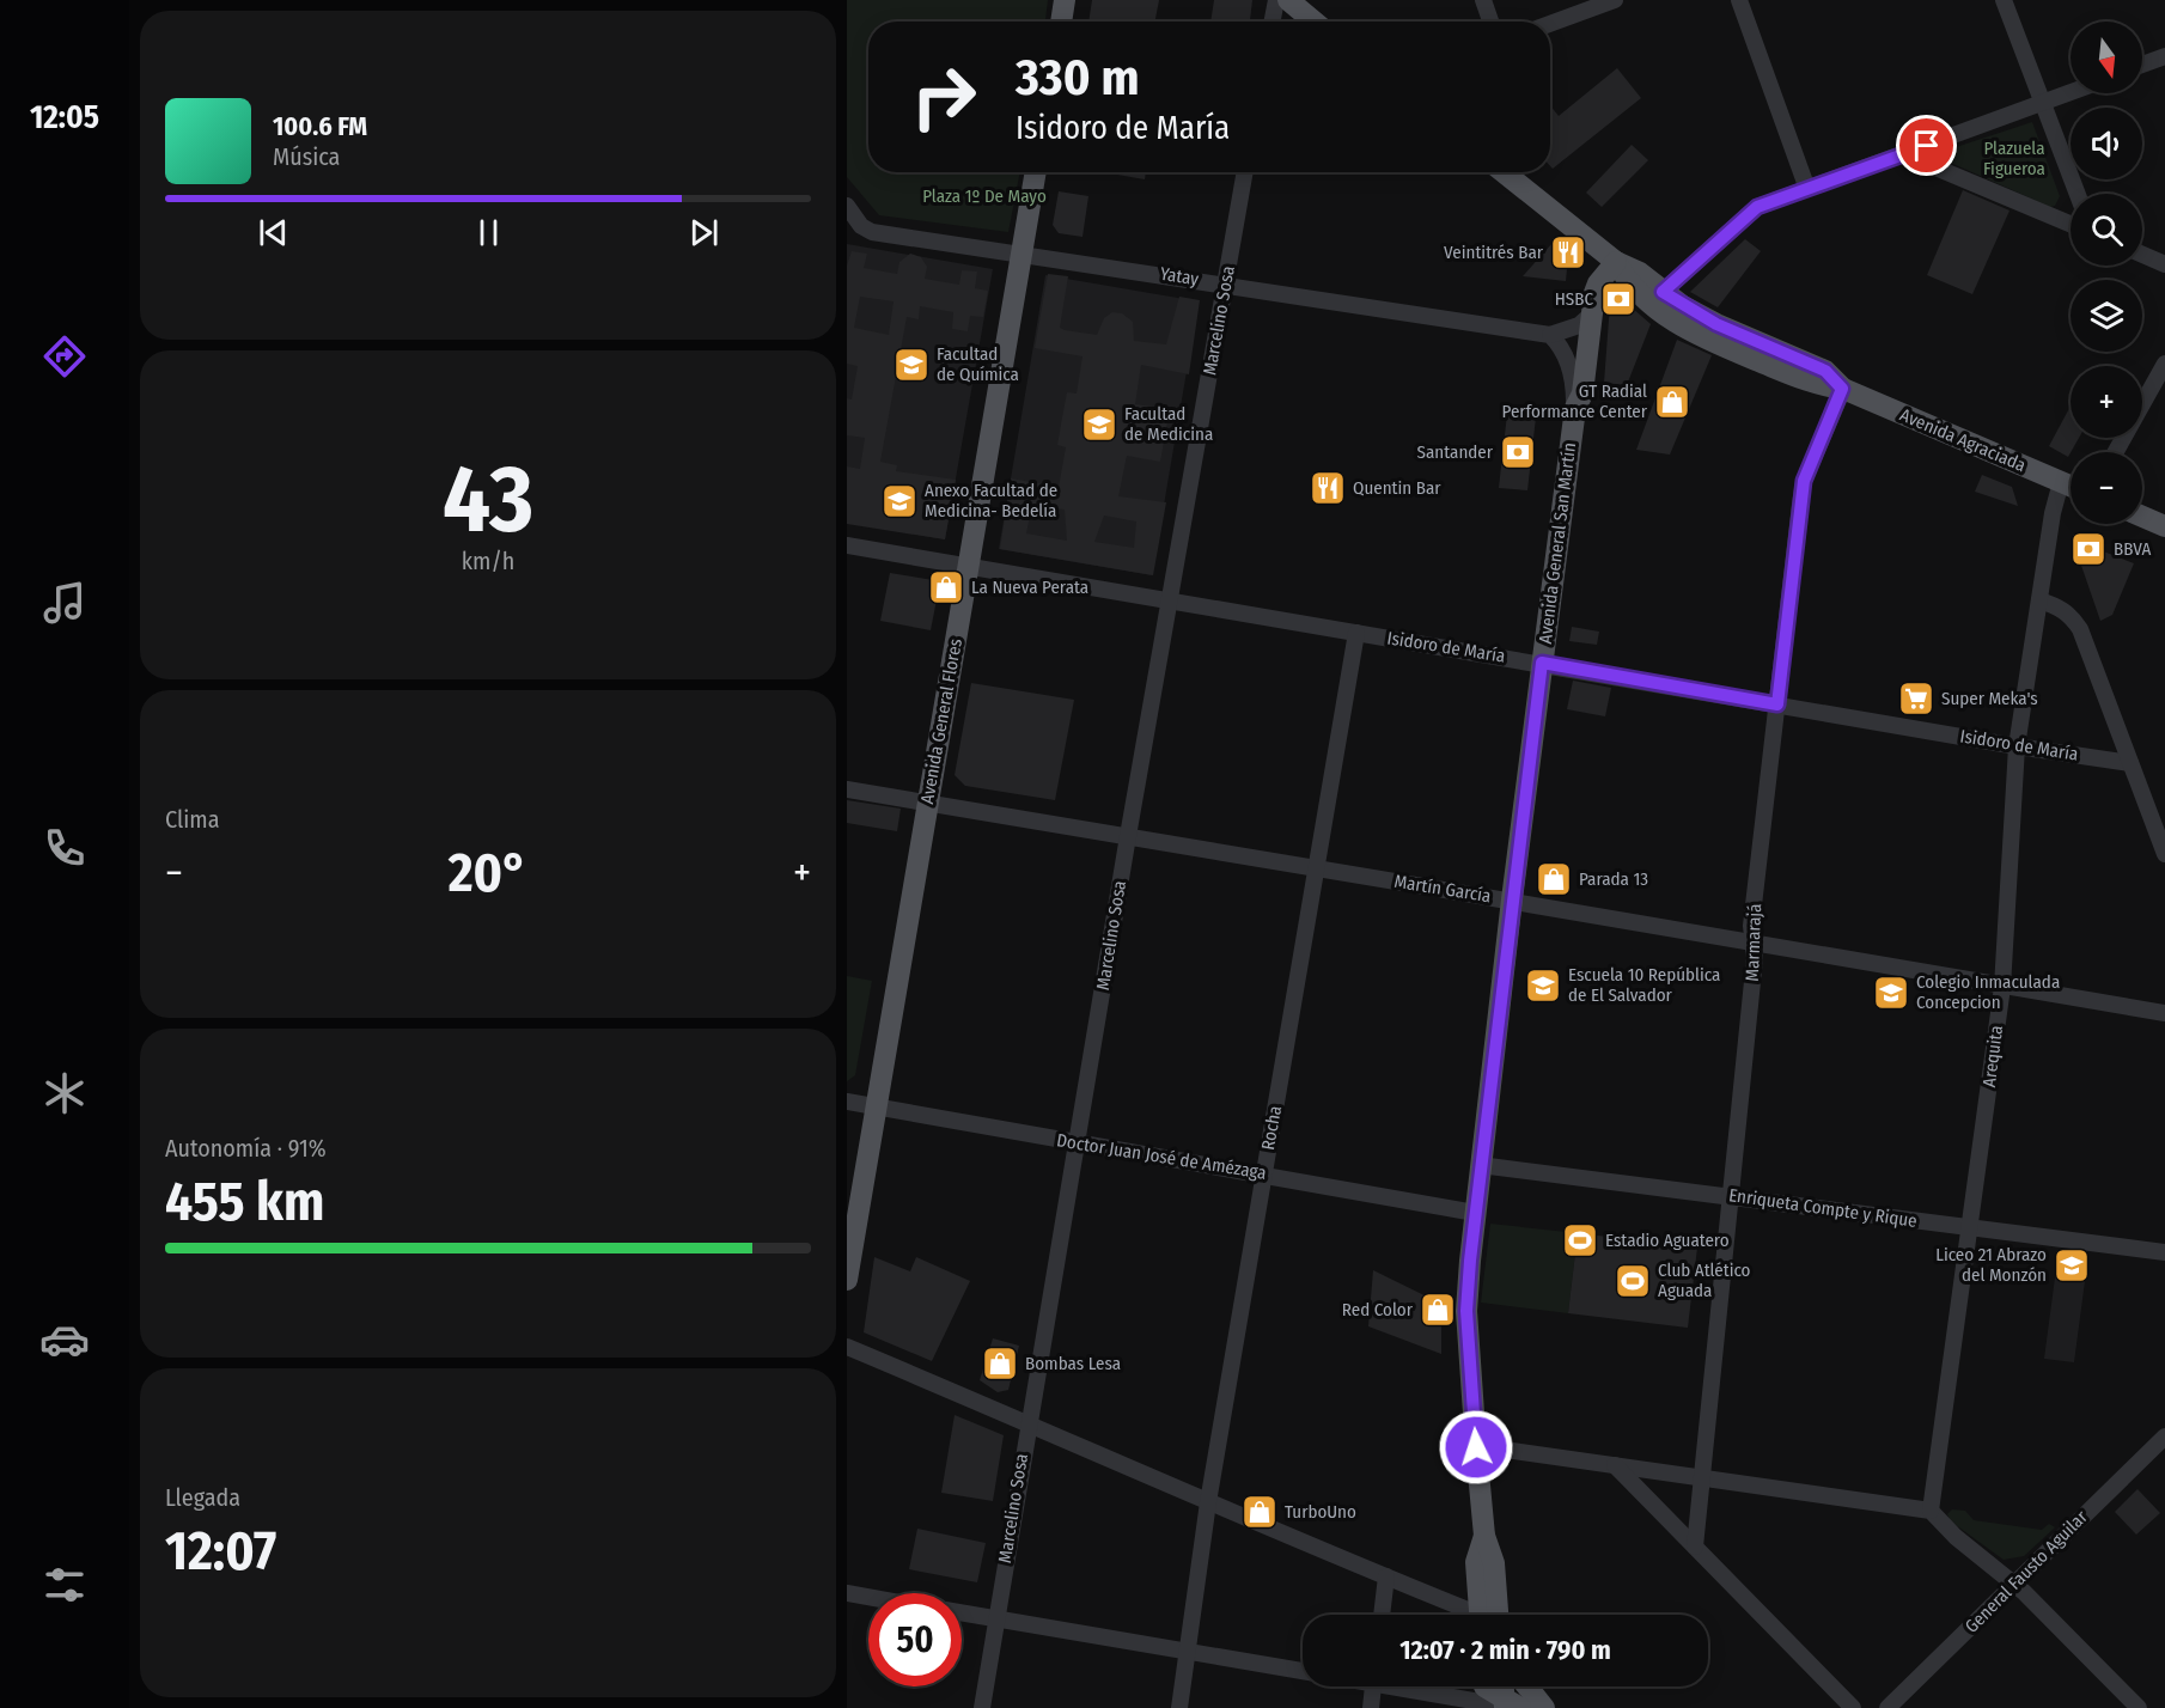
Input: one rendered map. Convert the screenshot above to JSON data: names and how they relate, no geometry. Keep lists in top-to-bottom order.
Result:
{
  "streets": {
    "main road": ["Avenida Agraciada", "Avenida General San Martín", "Avenida General Flores"],
    "street": [
      "Yatay",
      "Marcelino Sosa",
      "Isidoro de María",
      "Martín García",
      "Marmarajá",
      "Arequita",
      "Rocha",
      "Doctor Juan José de Amézaga",
      "Enriqueta Compte y Rique",
      "General Fausto Aguilar"
    ]
  },
  "crossings": [
    ["Yatay", "Marcelino Sosa"],
    ["Yatay", "Avenida General San Martín"],
    ["Yatay", "Avenida General Flores"],
    ["Marcelino Sosa", "Isidoro de María"],
    ["Marcelino Sosa", "Martín García"],
    ["Marcelino Sosa", "Doctor Juan José de Amézaga"],
    ["Avenida Agraciada", "Avenida General San Martín"],
    ["Avenida Agraciada", "Marmarajá"],
    ["Avenida Agraciada", "Arequita"],
    ["Avenida General San Martín", "Isidoro de María"],
    ["Avenida General San Martín", "Martín García"],
    ["Avenida General San Martín", "Doctor Juan José de Amézaga"],
    ["Avenida General San Martín", "Enriqueta Compte y Rique"],
    ["Isidoro de María", "Avenida General Flores"],
    ["Isidoro de María", "Marmarajá"],
    ["Isidoro de María", "Arequita"],
    ["Isidoro de María", "Rocha"],
    ["Avenida General Flores", "Martín García"],
    ["Avenida General Flores", "Doctor Juan José de Amézaga"],
    ["Martín García", "Marmarajá"],
    ["Martín García", "Arequita"],
    ["Martín García", "Rocha"],
    ["Marmarajá", "Enriqueta Compte y Rique"],
    ["Arequita", "Enriqueta Compte y Rique"],
    ["Rocha", "Doctor Juan José de Amézaga"]
  ],
  "parks": ["Plazuela Figueroa", "Plaza 1º De Mayo"],
  "places": {
    "restaurant": ["Veintitrés Bar", "Quentin Bar"],
    "bank": ["HSBC", "Santander", "BBVA"],
    "school or university": [
      "Facultad de Química",
      "Facultad de Medicina",
      "Anexo Facultad de Medicina- Bedelía",
      "Escuela 10 República de El Salvador",
      "Colegio Inmaculada Concepcion",
      "Liceo 21 Abrazo del Monzón"
    ],
    "shop": [
      "GT Radial Performance Center",
      "La Nueva Perata",
      "Parada 13",
      "Red Color",
      "Bombas Lesa",
      "TurboUno"
    ],
    "supermarket": ["Super Meka's"],
    "sports": ["Estadio Aguatero", "Club Atlético Aguada"]
  },
  "north": "bottom",
  "page": {
    "tabs": "12:05",
    "map_buttons": ["+", "−"],
    "turn": ["330 m", "Isidoro de María"],
    "song": ["100.6 FM", "Música"],
    "tile": [
      ["43", "km/h"],
      "Clima",
      ["Autonomía · 91%", "455 km"],
      ["Llegada", "12:07"]
    ],
    "heat": ["−", "20°", "+"],
    "limit": "50",
    "trip": "12:07 · 2 min · 790 m"
  }
}
